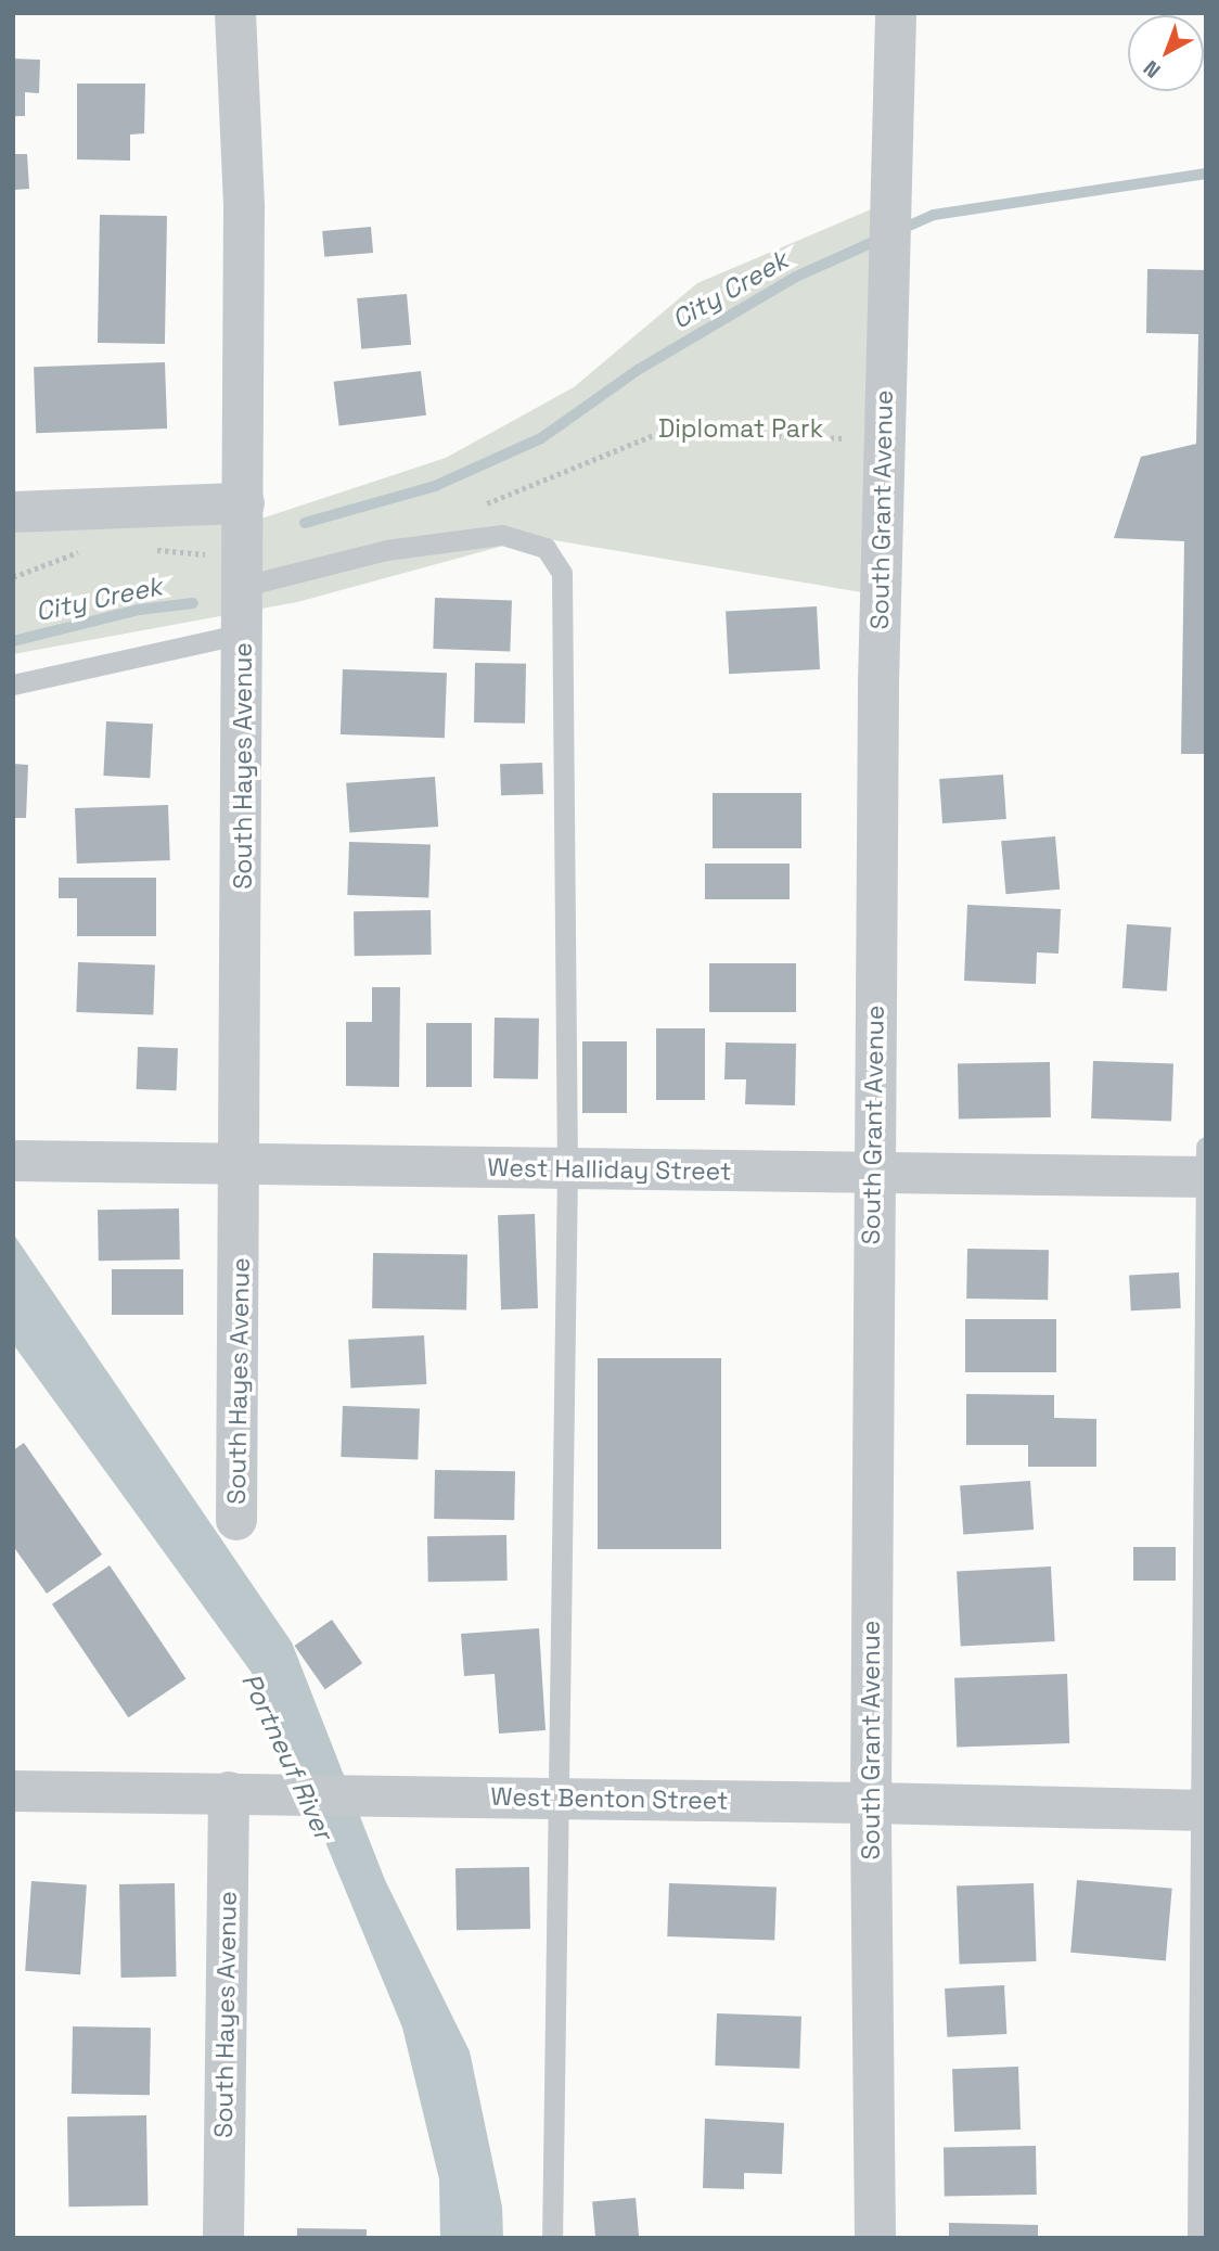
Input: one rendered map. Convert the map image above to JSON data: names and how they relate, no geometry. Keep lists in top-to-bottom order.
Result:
{
  "streets": {
    "street": [
      "South Grant Avenue",
      "South Hayes Avenue",
      "West Halliday Street",
      "West Benton Street"
    ]
  },
  "crossings": [
    ["South Grant Avenue", "West Halliday Street"],
    ["South Grant Avenue", "West Benton Street"],
    ["South Hayes Avenue", "West Halliday Street"],
    ["South Hayes Avenue", "West Benton Street"]
  ],
  "water": ["City Creek", "Portneuf River"],
  "parks": ["Diplomat Park"],
  "north": "bottom left"
}
